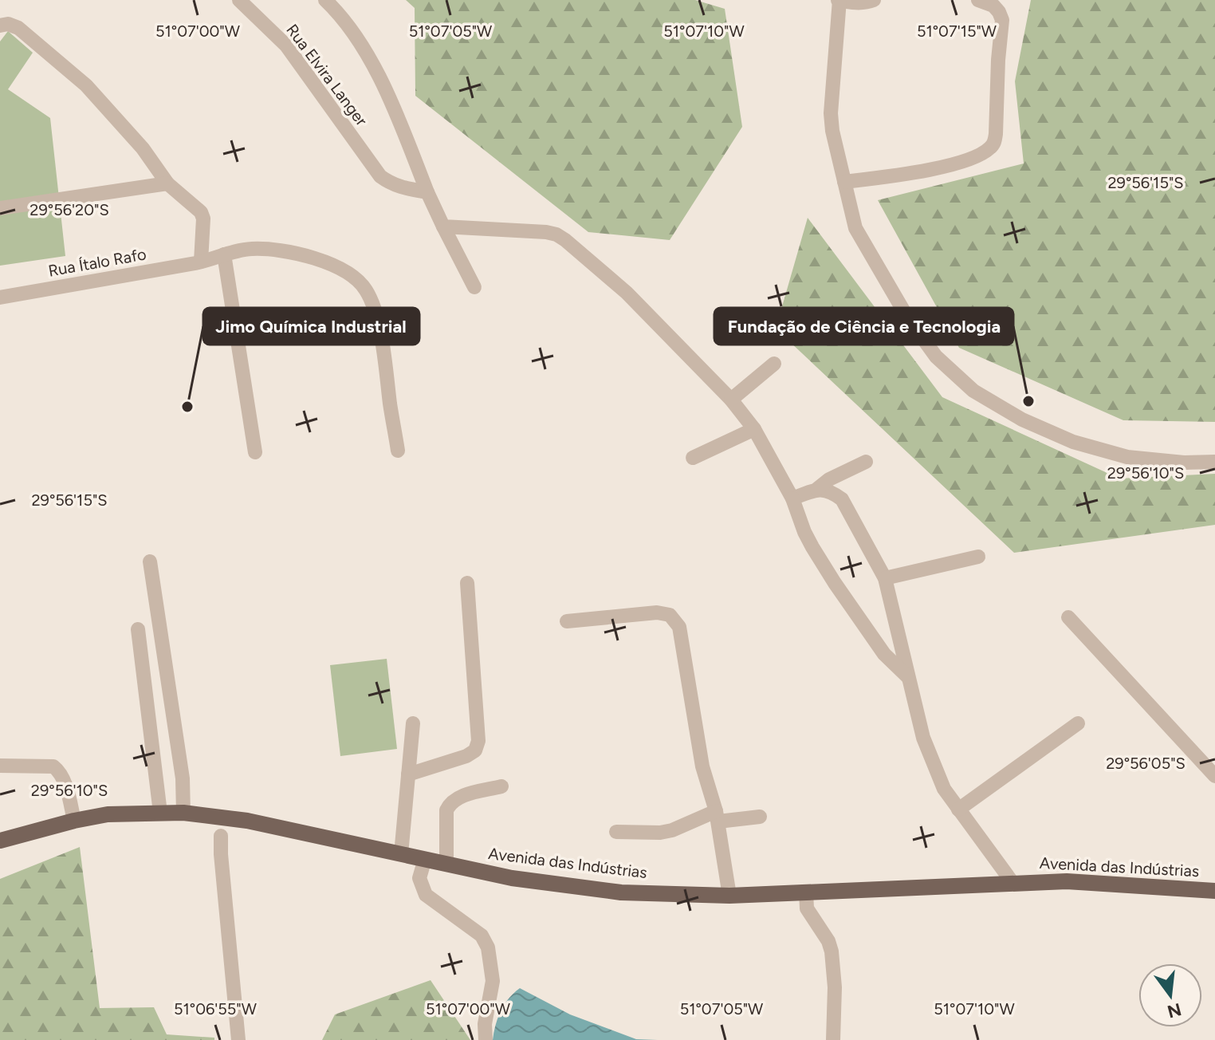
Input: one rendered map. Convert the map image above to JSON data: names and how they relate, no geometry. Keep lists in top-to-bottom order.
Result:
{
  "streets": {
    "main road": ["Avenida das Indústrias"],
    "street": ["Rua Elvira Langer", "Rua Ítalo Rafo"]
  },
  "places": ["Fundação de Ciência e Tecnologia", "Jimo Química Industrial"],
  "north": "bottom",
  "coordinates": [
    "51°07'00\"W",
    "51°07'05\"W",
    "51°07'10\"W",
    "51°07'15\"W",
    "29°56'15\"S",
    "29°56'20\"S",
    "29°56'10\"S",
    "29°56'05\"S",
    "51°06'55\"W"
  ]
}
